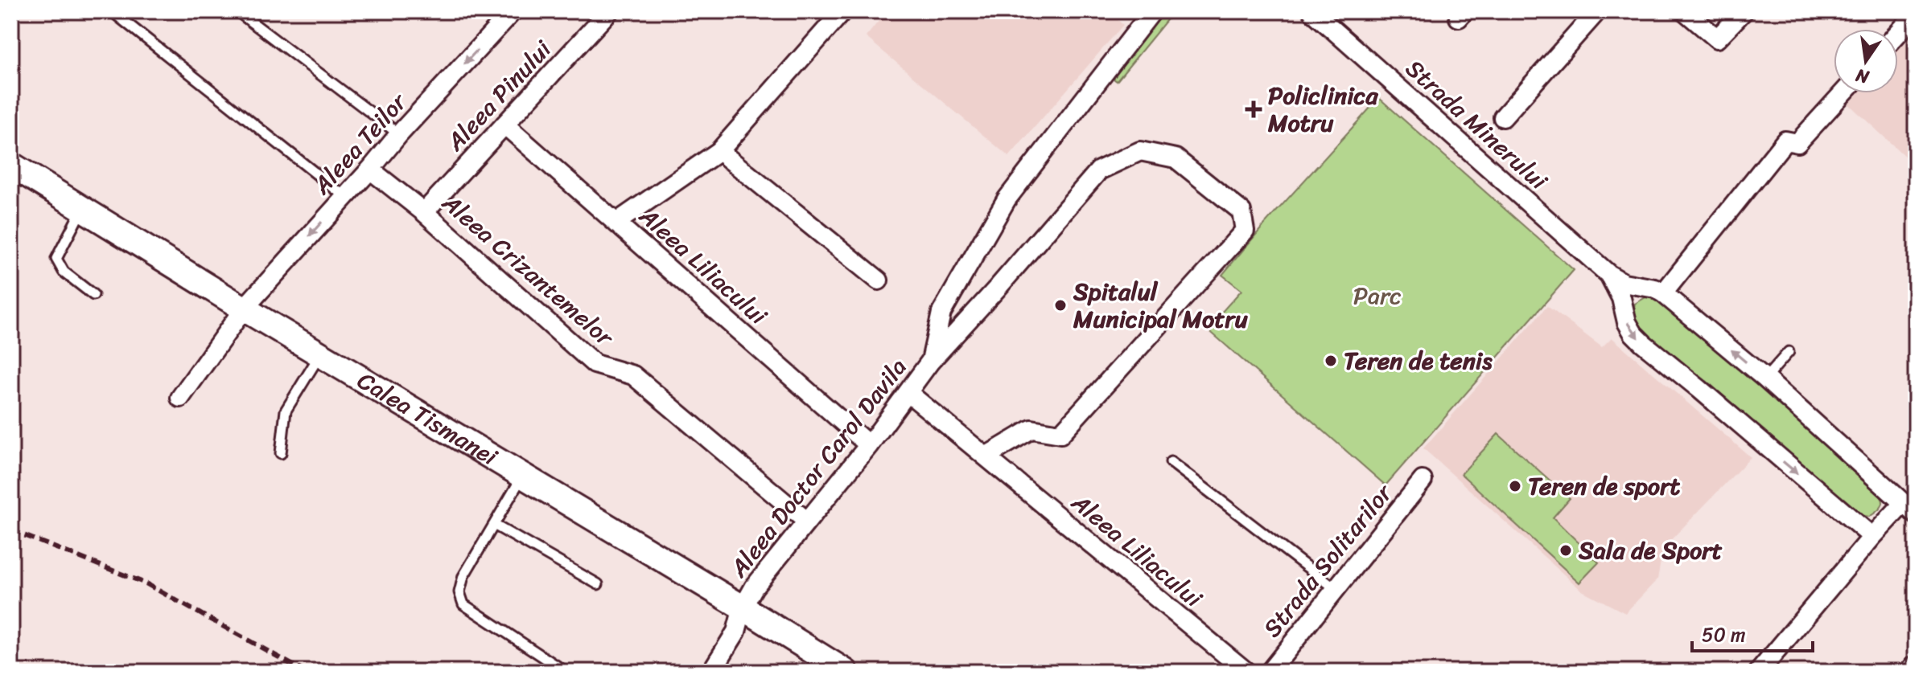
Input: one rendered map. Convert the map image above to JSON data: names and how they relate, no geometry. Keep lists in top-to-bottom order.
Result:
{
  "streets": {
    "main road": ["Calea Tismanei"],
    "street": [
      "Aleea Pinului",
      "Strada Minerului",
      "Aleea Teilor",
      "Aleea Liliacului",
      "Aleea Crizantemelor",
      "Aleea Doctor Carol Davila",
      "Strada Solitarilor"
    ]
  },
  "crossings": [
    ["Aleea Pinului", "Aleea Liliacului"],
    ["Aleea Pinului", "Aleea Crizantemelor"],
    ["Aleea Teilor", "Aleea Crizantemelor"],
    ["Aleea Teilor", "Calea Tismanei"],
    ["Aleea Liliacului", "Aleea Doctor Carol Davila"],
    ["Aleea Crizantemelor", "Aleea Doctor Carol Davila"],
    ["Calea Tismanei", "Aleea Doctor Carol Davila"]
  ],
  "one_way": ["Aleea Teilor"],
  "parks": ["Parc"],
  "places": {
    "health": ["Policlinica Motru"],
    "other": [
      "Spitalul Municipal Motru",
      "Teren de tenis",
      "Teren de sport",
      "Sala de Sport"
    ]
  },
  "scale_bar": "50 m",
  "north": "bottom"
}
